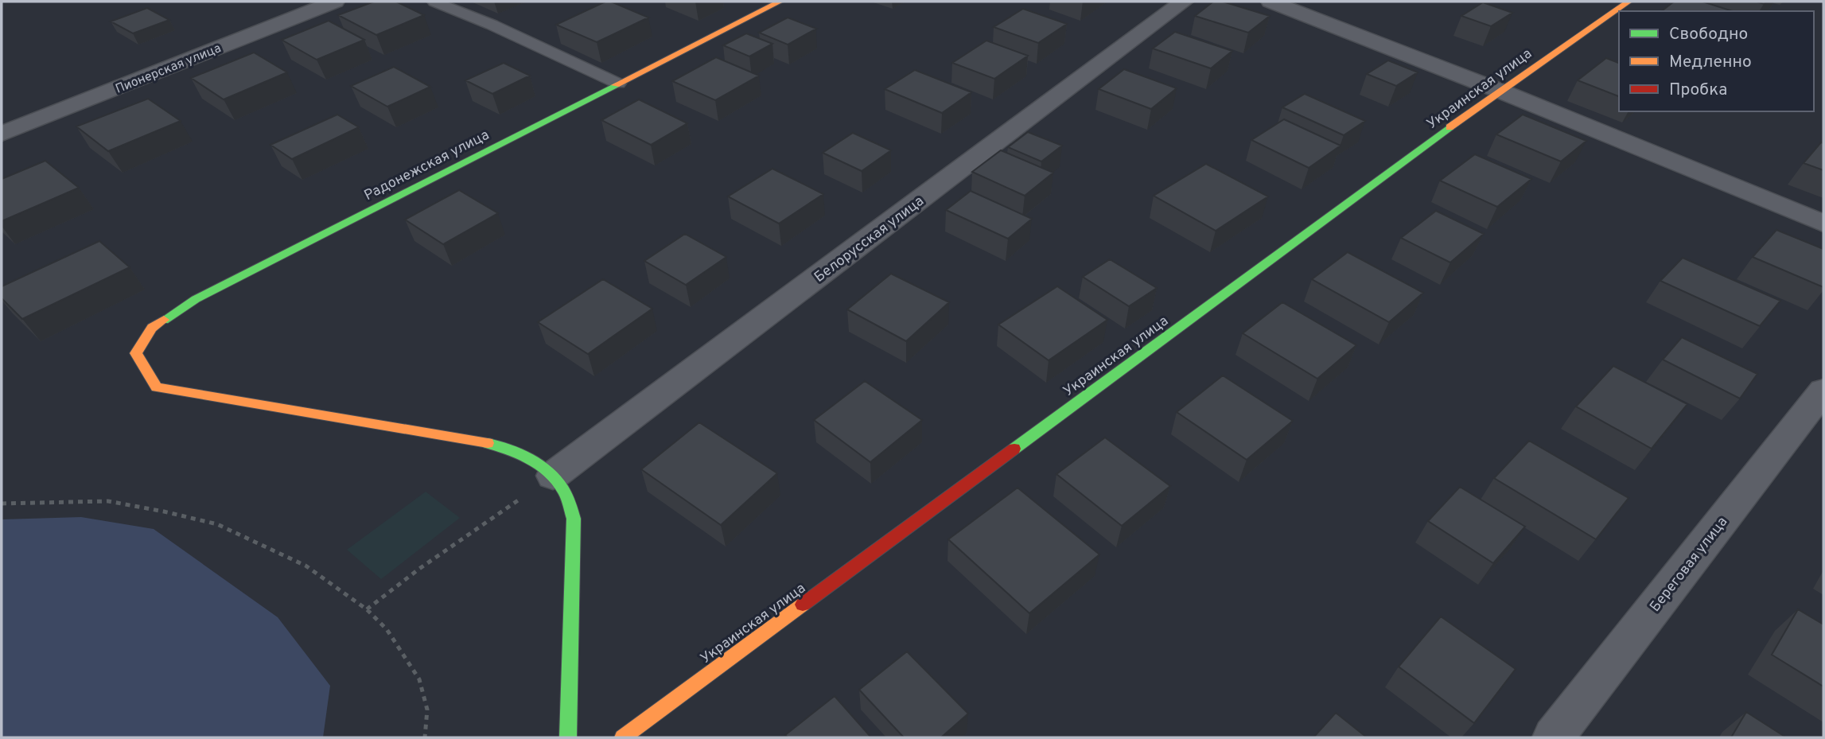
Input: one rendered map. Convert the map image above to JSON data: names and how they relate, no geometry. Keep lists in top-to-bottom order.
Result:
{
  "streets": {
    "street": [
      "Пионерская улица",
      "Украинская улица",
      "Радонежская улица",
      "Белорусская улица",
      "Береговая улица"
    ]
  },
  "crossings": [
    ["Радонежская улица", "Белорусская улица"]
  ],
  "legend": ["Свободно", "Медленно", "Пробка"]
}
